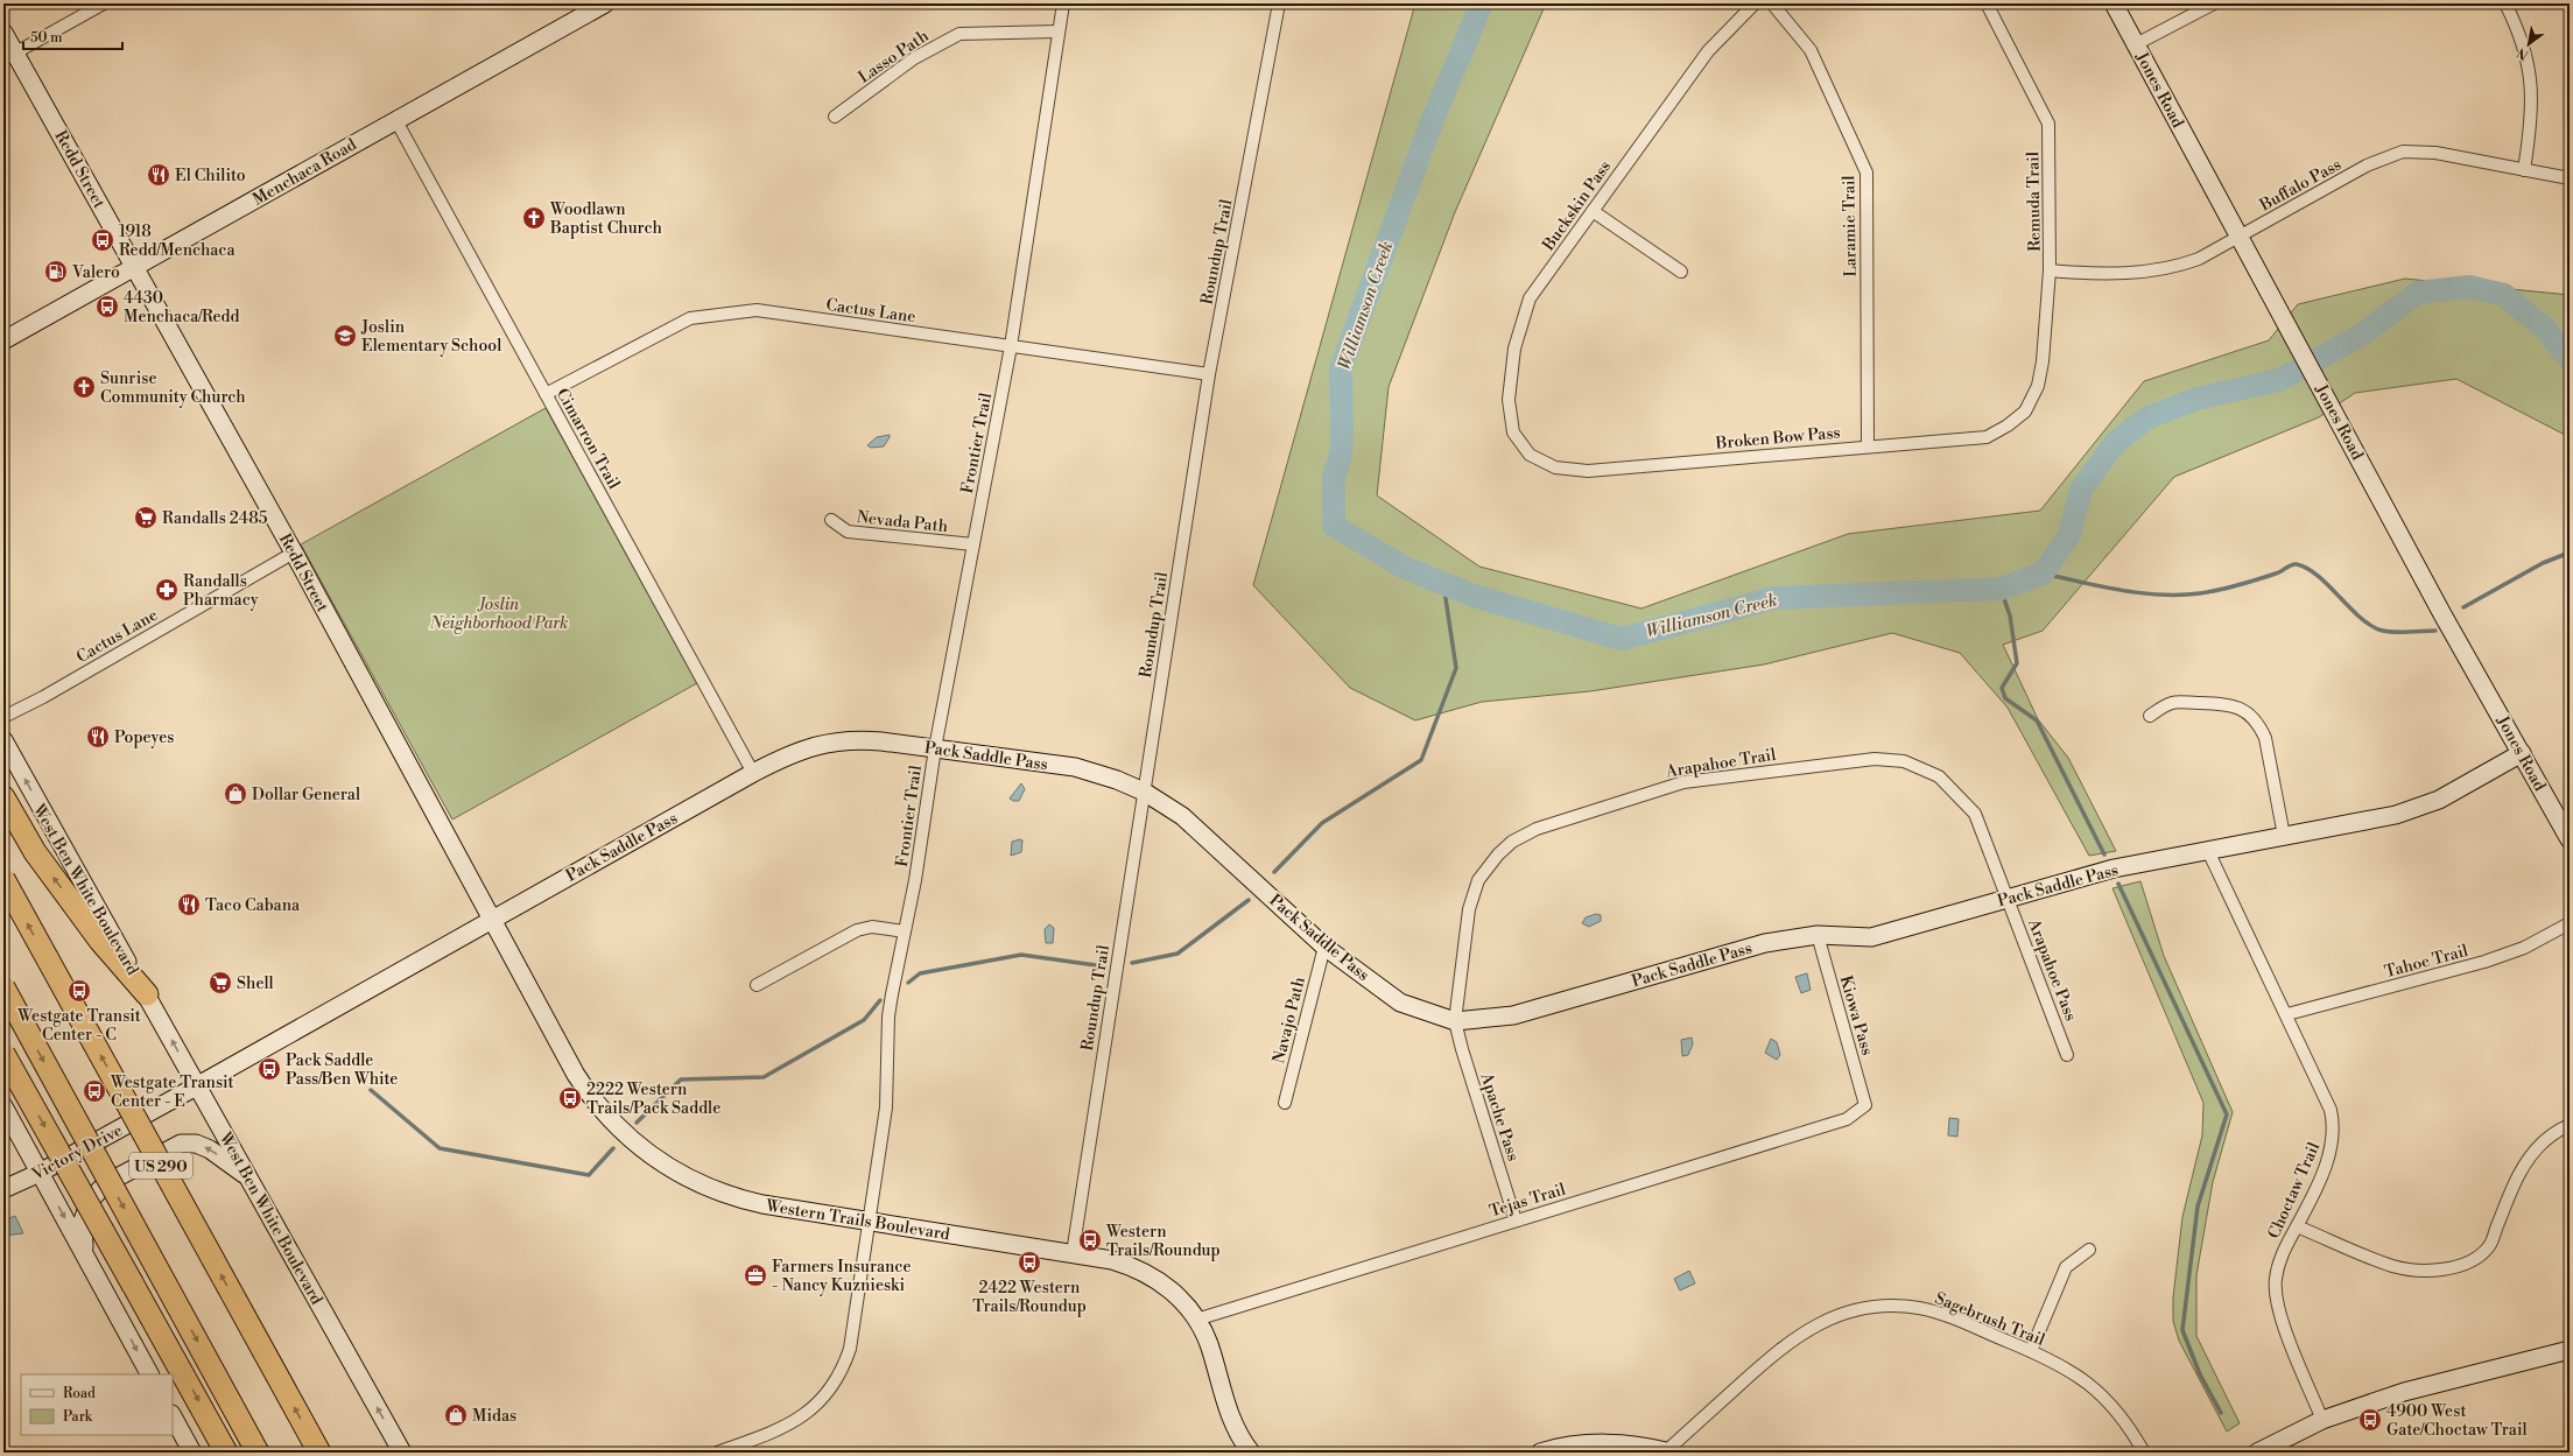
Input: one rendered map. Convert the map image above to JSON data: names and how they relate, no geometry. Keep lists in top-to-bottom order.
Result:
{
  "streets": {
    "highway": ["US 290"],
    "street": [
      "Lasso Path",
      "Jones Road",
      "Redd Street",
      "Menchaca Road",
      "Buffalo Pass",
      "Remuda Trail",
      "Buckskin Pass",
      "Laramie Trail",
      "Roundup Trail",
      "Cactus Lane",
      "Broken Bow Pass",
      "Cimarron Trail",
      "Frontier Trail",
      "Nevada Path",
      "Pack Saddle Pass",
      "Arapahoe Trail",
      "West Ben White Boulevard",
      "Tahoe Trail",
      "Arapahoe Pass",
      "Kiowa Pass",
      "Navajo Path",
      "Apache Pass",
      "Victory Drive",
      "Choctaw Trail",
      "Tejas Trail",
      "Western Trails Boulevard",
      "Sagebrush Trail"
    ]
  },
  "crossings": [
    ["Lasso Path", "Frontier Trail"],
    ["Jones Road", "Buffalo Pass"],
    ["Jones Road", "Pack Saddle Pass"],
    ["Redd Street", "Menchaca Road"],
    ["Redd Street", "Cactus Lane"],
    ["Redd Street", "Pack Saddle Pass"],
    ["Redd Street", "Western Trails Boulevard"],
    ["Menchaca Road", "Cimarron Trail"],
    ["Buffalo Pass", "Remuda Trail"],
    ["Remuda Trail", "Broken Bow Pass"],
    ["Buckskin Pass", "Broken Bow Pass"],
    ["Laramie Trail", "Broken Bow Pass"],
    ["Roundup Trail", "Cactus Lane"],
    ["Roundup Trail", "Pack Saddle Pass"],
    ["Roundup Trail", "Western Trails Boulevard"],
    ["Cactus Lane", "Cimarron Trail"],
    ["Cactus Lane", "Frontier Trail"],
    ["Cimarron Trail", "Pack Saddle Pass"],
    ["Frontier Trail", "Nevada Path"],
    ["Frontier Trail", "Pack Saddle Pass"],
    ["Frontier Trail", "Western Trails Boulevard"],
    ["Pack Saddle Pass", "Arapahoe Trail"],
    ["Pack Saddle Pass", "West Ben White Boulevard"],
    ["Pack Saddle Pass", "Arapahoe Pass"],
    ["Pack Saddle Pass", "Kiowa Pass"],
    ["Pack Saddle Pass", "Navajo Path"],
    ["Pack Saddle Pass", "Apache Pass"],
    ["Pack Saddle Pass", "Victory Drive"],
    ["Pack Saddle Pass", "Choctaw Trail"],
    ["Pack Saddle Pass", "Western Trails Boulevard"],
    ["Arapahoe Trail", "Arapahoe Pass"],
    ["Arapahoe Trail", "Apache Pass"],
    ["West Ben White Boulevard", "Victory Drive"],
    ["Tahoe Trail", "Choctaw Trail"],
    ["Kiowa Pass", "Tejas Trail"],
    ["Apache Pass", "Tejas Trail"],
    ["Tejas Trail", "Western Trails Boulevard"]
  ],
  "one_way": ["West Ben White Boulevard"],
  "water": ["Williamson Creek"],
  "parks": ["Joslin Neighborhood Park"],
  "places": {
    "restaurant": ["El Chilito", "Popeyes", "Taco Cabana"],
    "church": ["Woodlawn Baptist Church", "Sunrise Community Church"],
    "bus stop": [
      "1918 Redd/Menchaca",
      "4430 Menchaca/Redd",
      "Westgate Transit Center - C",
      "Pack Saddle Pass/Ben White",
      "Westgate Transit Center - E",
      "2222 Western Trails/Pack Saddle",
      "Western Trails/Roundup",
      "2422 Western Trails/Roundup",
      "4900 West Gate/Choctaw Trail"
    ],
    "fuel station": ["Valero"],
    "school or university": ["Joslin Elementary School"],
    "supermarket": ["Randalls 2485", "Shell"],
    "pharmacy": ["Randalls Pharmacy"],
    "shop": ["Dollar General", "Midas"],
    "office": ["Farmers Insurance - Nancy Kuznieski"]
  },
  "legend": ["Road", "Park"],
  "scale_bar": "50 m",
  "north": "bottom left"
}
